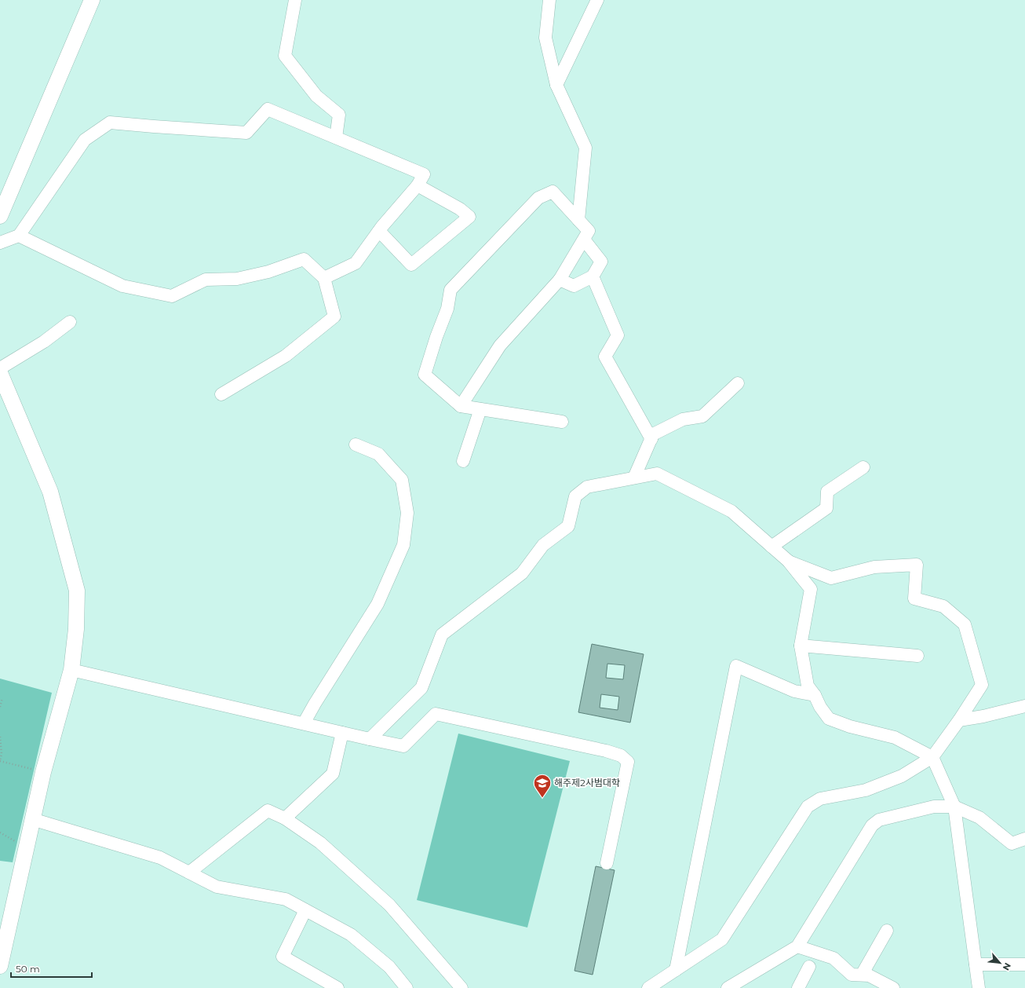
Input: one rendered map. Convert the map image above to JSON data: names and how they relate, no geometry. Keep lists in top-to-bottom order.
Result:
{
  "places": {
    "school or university": ["해주제2사범대학"]
  },
  "scale_bar": "50 m",
  "north": "bottom right"
}
